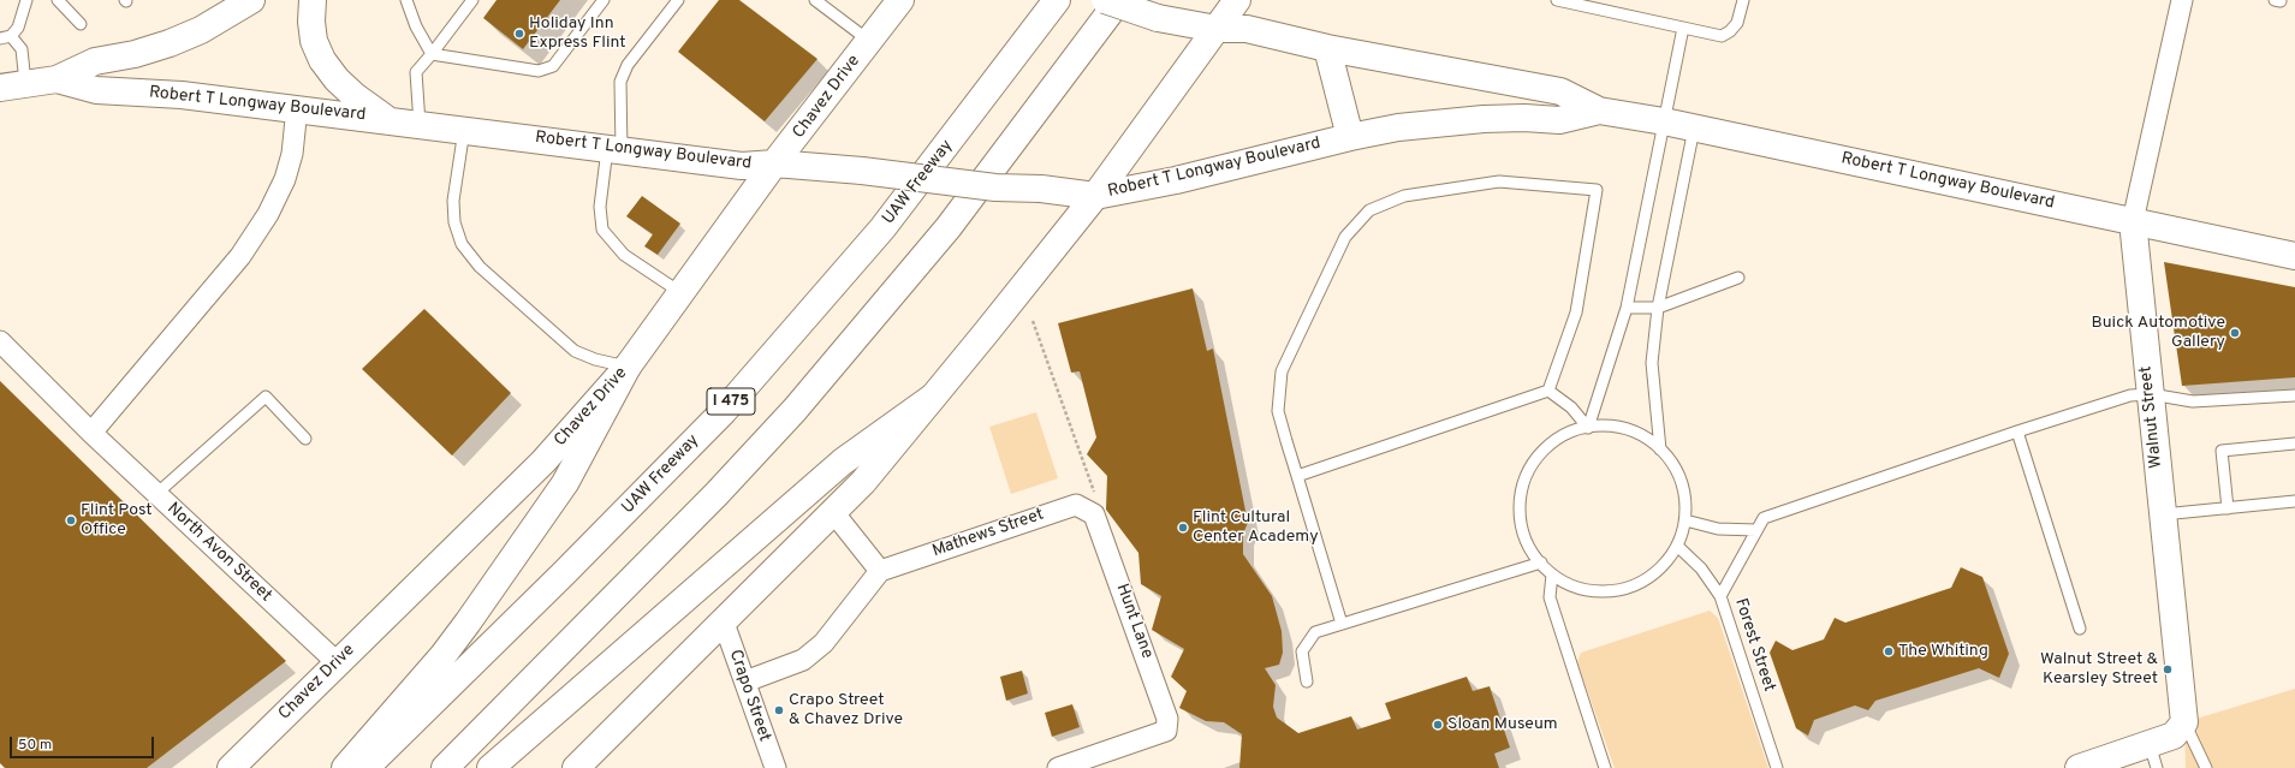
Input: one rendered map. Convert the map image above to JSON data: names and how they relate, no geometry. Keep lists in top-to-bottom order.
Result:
{
  "streets": {
    "main road": [
      "Chavez Drive",
      "Robert T Longway Boulevard",
      "UAW Freeway",
      "I 475",
      "Walnut Street"
    ],
    "street": [
      "Mathews Street",
      "North Avon Street",
      "Hunt Lane",
      "Crapo Street"
    ],
    "lane": ["Forest Street"]
  },
  "crossings": [
    ["Chavez Drive", "Robert T Longway Boulevard"],
    ["Chavez Drive", "North Avon Street"],
    ["Robert T Longway Boulevard", "Walnut Street"],
    ["Mathews Street", "Hunt Lane"]
  ],
  "places": [
    "Holiday Inn Express Flint",
    "Buick Automotive Gallery",
    "Flint Post Office",
    "Flint Cultural Center Academy",
    "The Whiting",
    "Walnut Street & Kearsley Street",
    "Crapo Street & Chavez Drive",
    "Sloan Museum"
  ],
  "scale_bar": "50 m"
}
